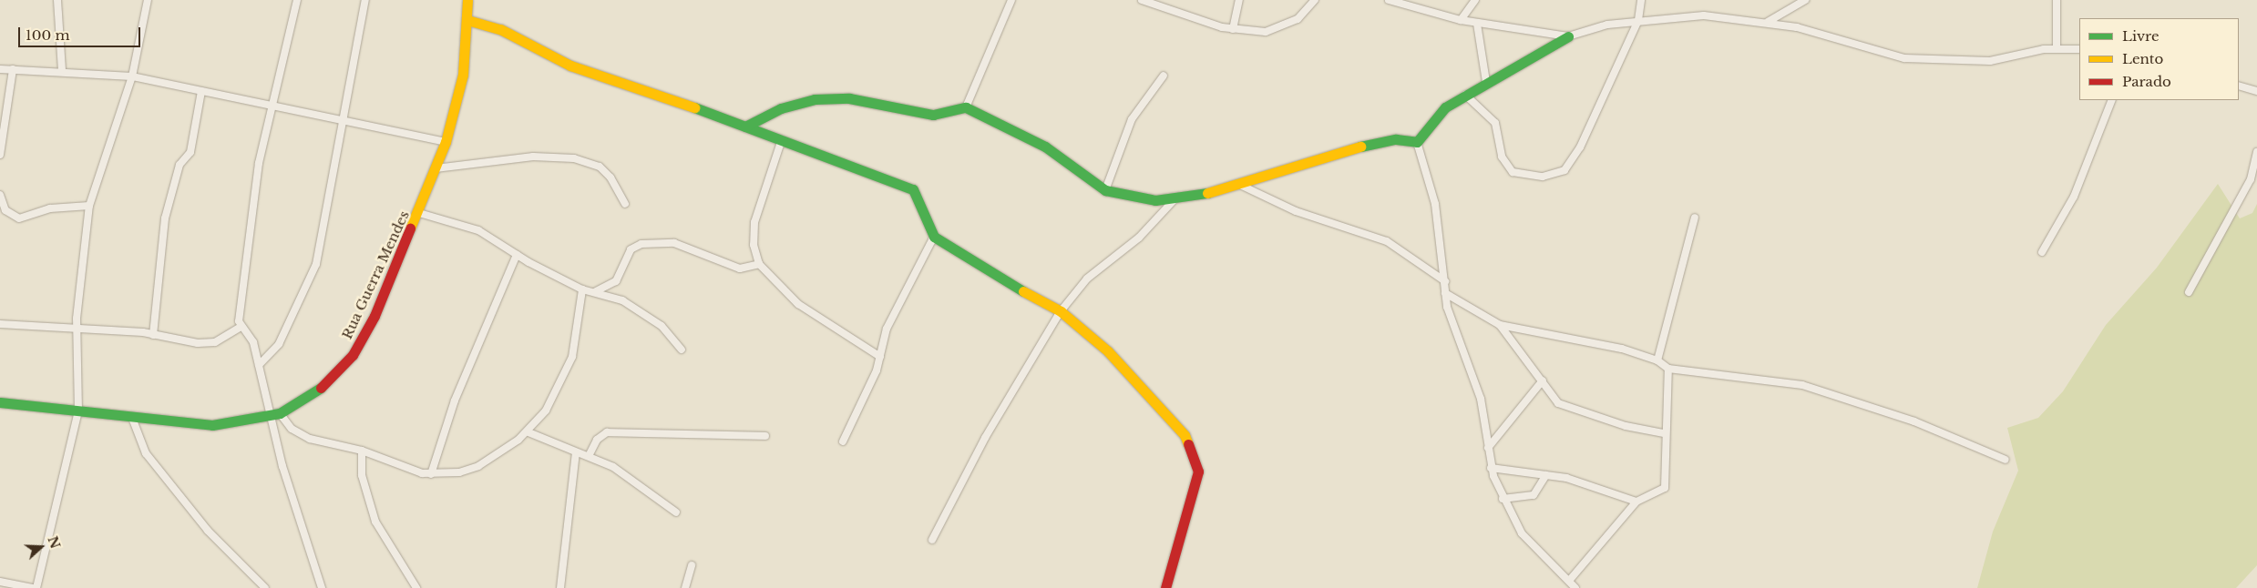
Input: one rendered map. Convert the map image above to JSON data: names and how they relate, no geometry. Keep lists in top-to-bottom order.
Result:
{
  "streets": {
    "street": ["Rua Guerra Mendes"]
  },
  "legend": ["Livre", "Lento", "Parado"],
  "scale_bar": "100 m",
  "north": "right"
}
